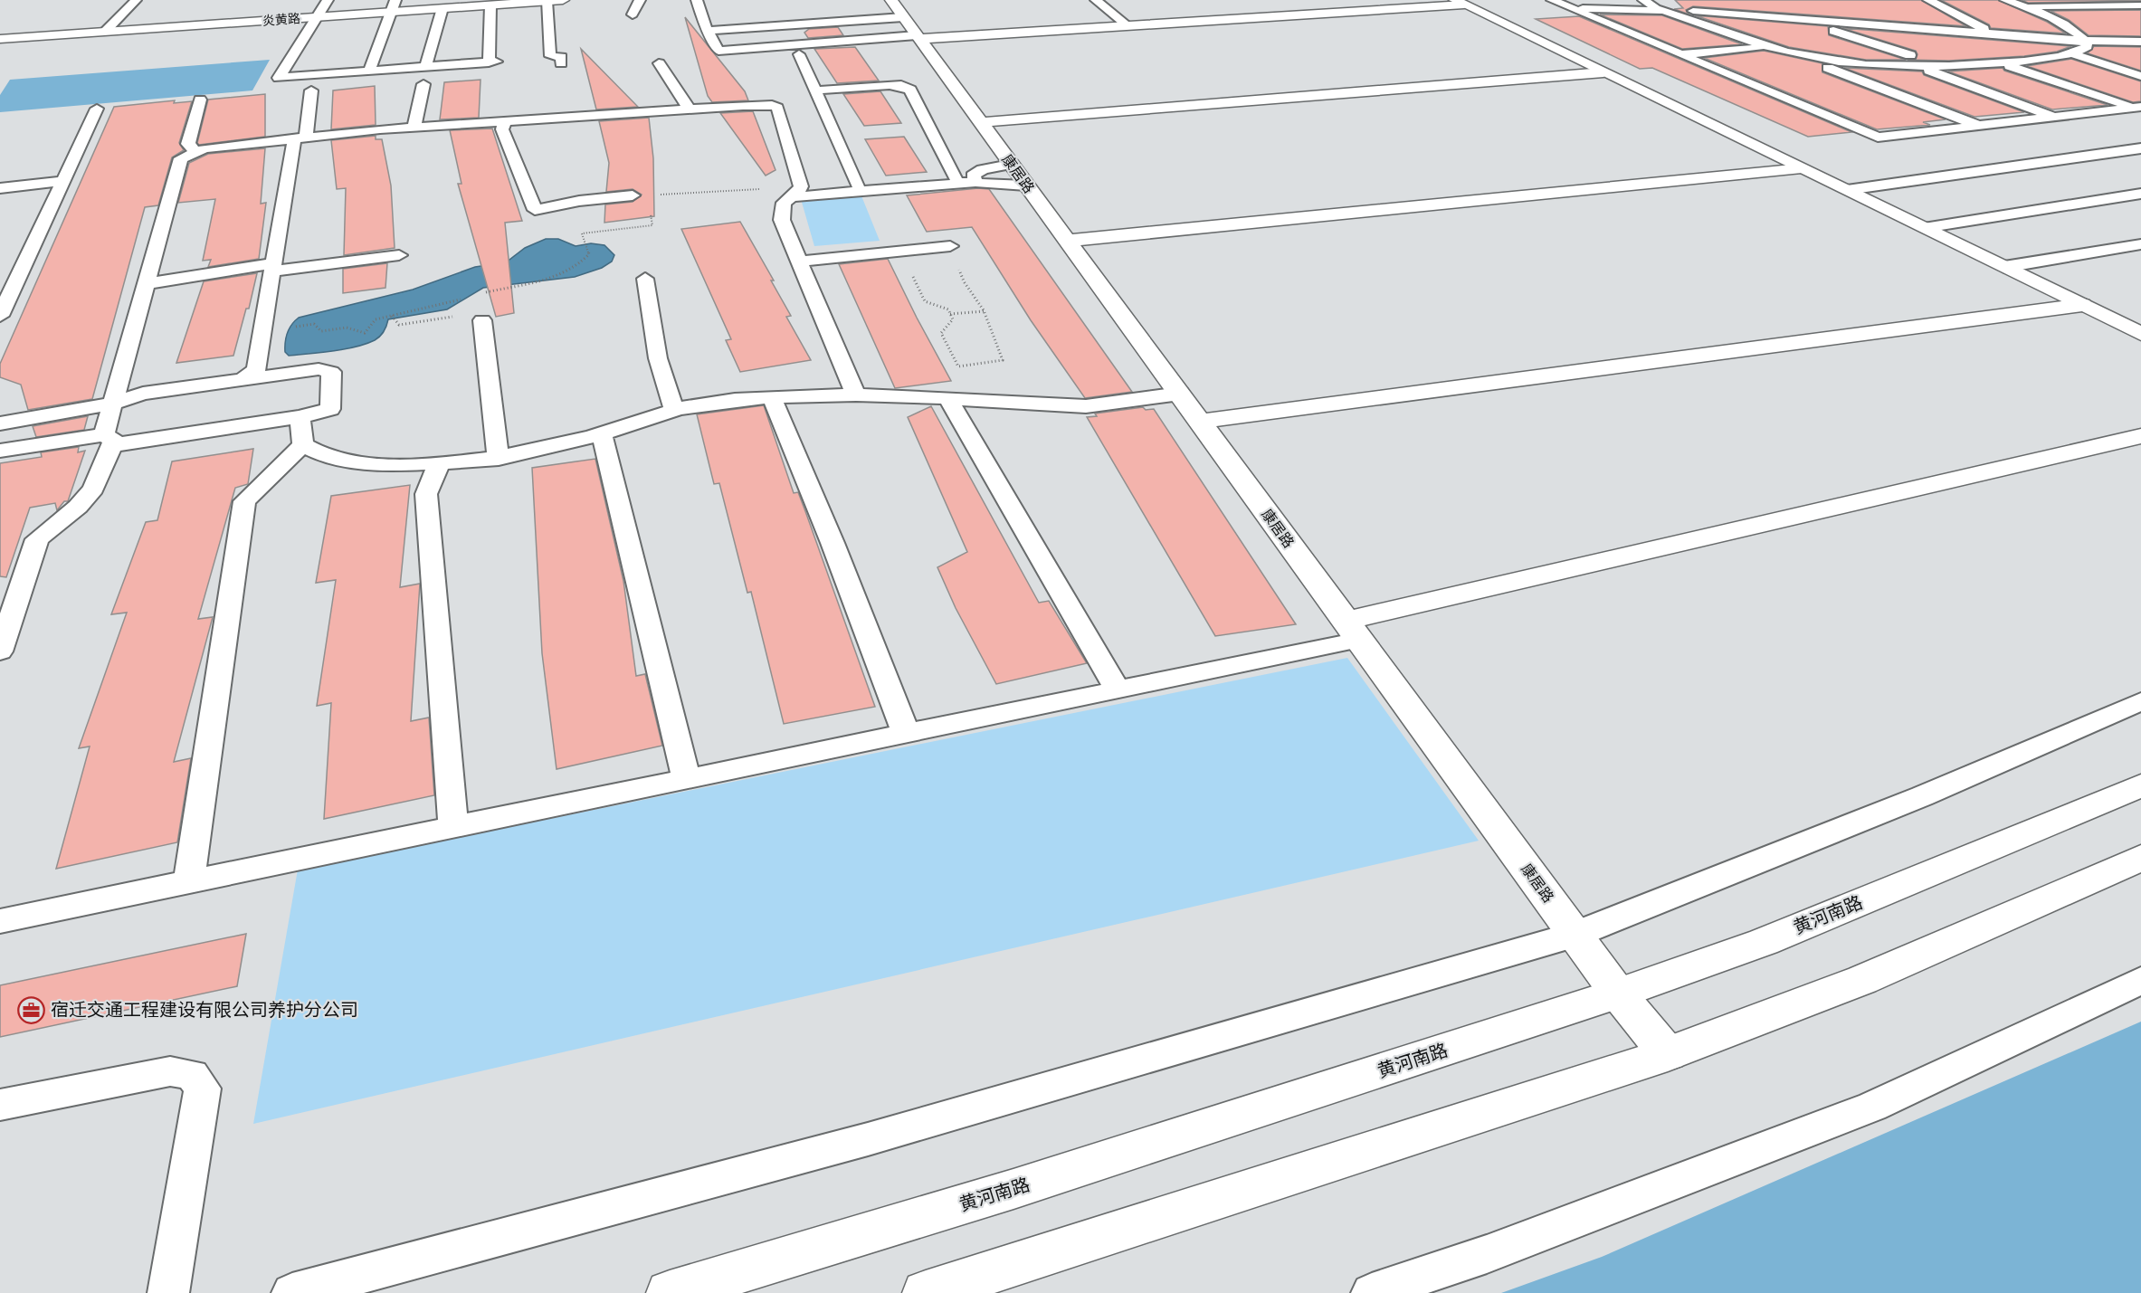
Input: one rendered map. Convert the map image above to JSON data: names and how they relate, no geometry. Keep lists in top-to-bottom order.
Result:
{
  "streets": {
    "street": ["炎黄路", "康居路", "黄河南路"]
  },
  "crossings": [
    ["康居路", "黄河南路"]
  ],
  "places": {
    "office": ["宿迁交通工程建设有限公司养护分公司"]
  }
}
